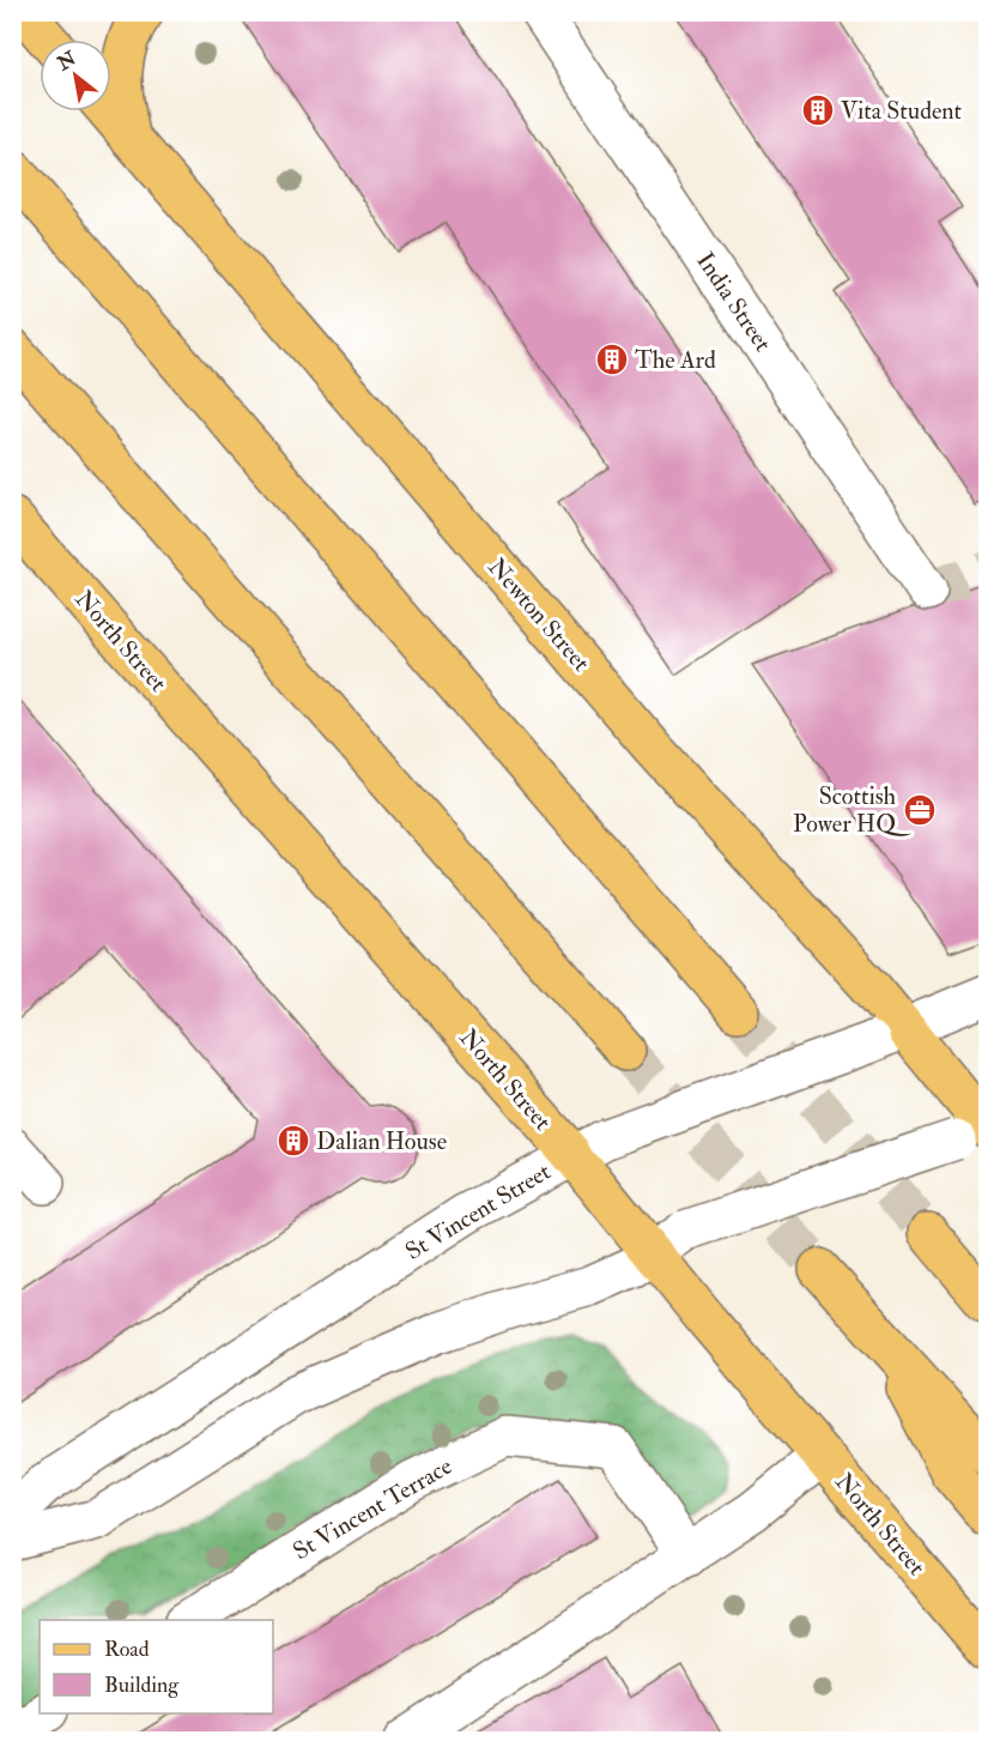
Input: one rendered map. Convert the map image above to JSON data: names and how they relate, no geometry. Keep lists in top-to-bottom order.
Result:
{
  "streets": {
    "main road": ["Newton Street", "North Street"],
    "street": ["India Street", "St Vincent Street", "St Vincent Terrace"]
  },
  "crossings": [
    ["Newton Street", "St Vincent Street"],
    ["North Street", "St Vincent Street"]
  ],
  "places": {
    "building": ["Vita Student", "The Ard", "Dalian House"],
    "office": ["Scottish Power HQ"]
  },
  "legend": ["Road", "Building"],
  "north": "top left"
}
